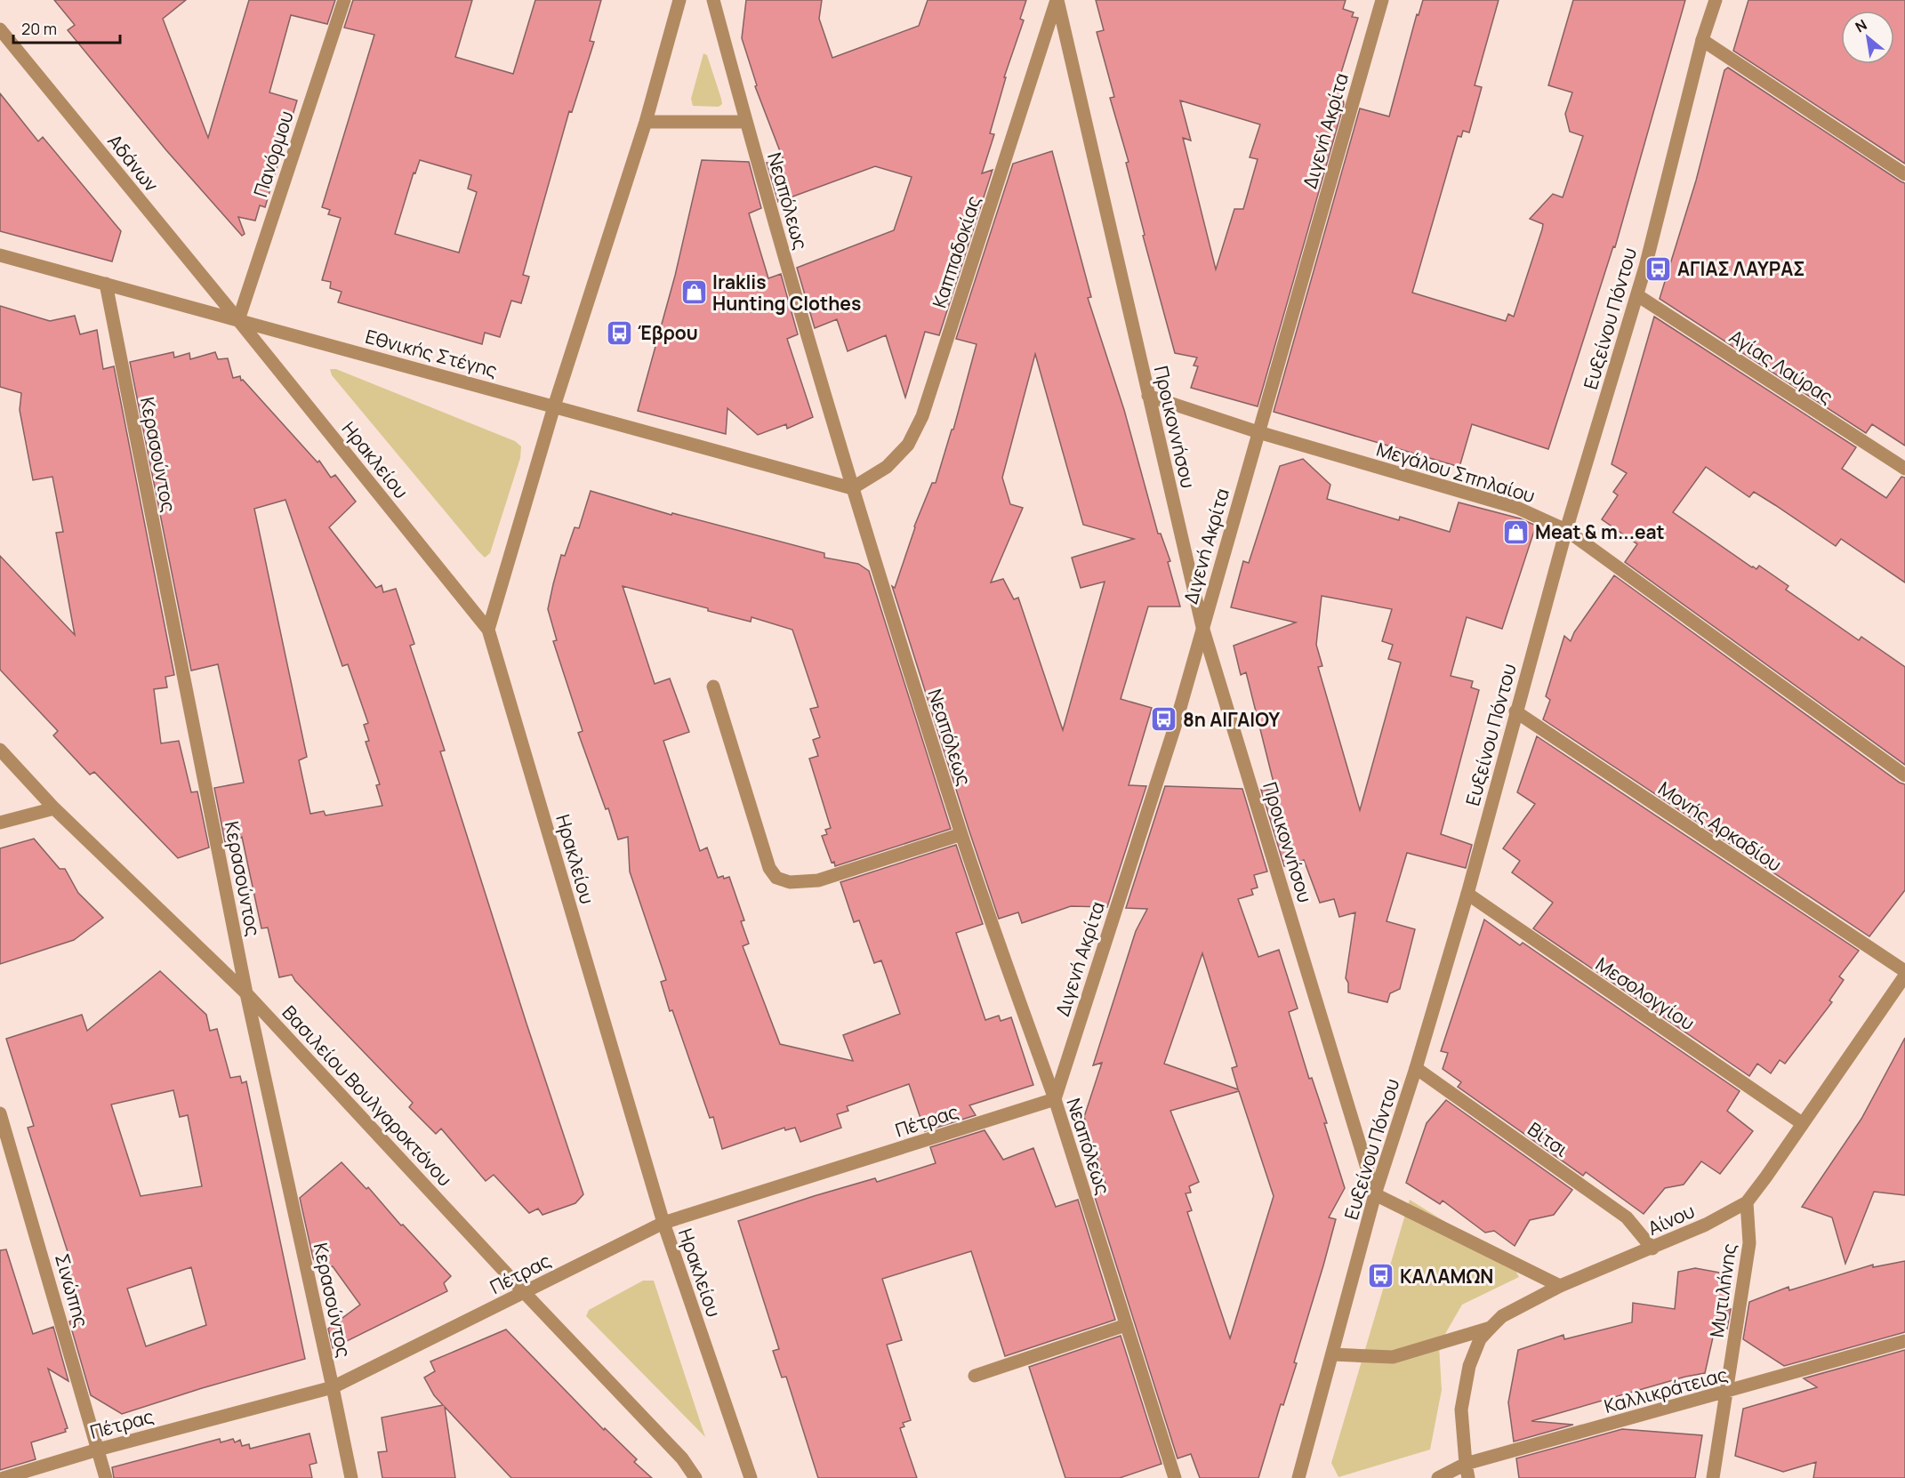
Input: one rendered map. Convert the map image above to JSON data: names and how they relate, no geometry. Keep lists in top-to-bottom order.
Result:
{
  "streets": {
    "street": [
      "Διγενή Ακρίτα",
      "Πανόρμου",
      "Αδάνων",
      "Νεαπόλεως",
      "Καππαδοκίας",
      "Ευξείνου Πόντου",
      "Εθνικής Στέγης",
      "Αγίας Λαύρας",
      "Προικοννήσου",
      "Κερασούντος",
      "Ηρακλείου",
      "Μεγάλου Σπηλαίου",
      "Μονής Αρκαδίου",
      "Μεσολογγίου",
      "Βασιλείου Βουλγαροκτόνου",
      "Πέτρας",
      "Βίτσι",
      "Αίνου",
      "Σινώπης",
      "Μυτιλήνης",
      "Καλλικράτειας"
    ]
  },
  "crossings": [
    ["Διγενή Ακρίτα", "Νεαπόλεως"],
    ["Διγενή Ακρίτα", "Προικοννήσου"],
    ["Διγενή Ακρίτα", "Μεγάλου Σπηλαίου"],
    ["Διγενή Ακρίτα", "Πέτρας"],
    ["Πανόρμου", "Αδάνων"],
    ["Πανόρμου", "Εθνικής Στέγης"],
    ["Πανόρμου", "Ηρακλείου"],
    ["Αδάνων", "Εθνικής Στέγης"],
    ["Αδάνων", "Ηρακλείου"],
    ["Νεαπόλεως", "Καππαδοκίας"],
    ["Νεαπόλεως", "Εθνικής Στέγης"],
    ["Νεαπόλεως", "Πέτρας"],
    ["Καππαδοκίας", "Εθνικής Στέγης"],
    ["Καππαδοκίας", "Προικοννήσου"],
    ["Ευξείνου Πόντου", "Αγίας Λαύρας"],
    ["Ευξείνου Πόντου", "Προικοννήσου"],
    ["Ευξείνου Πόντου", "Μεγάλου Σπηλαίου"],
    ["Ευξείνου Πόντου", "Μονής Αρκαδίου"],
    ["Ευξείνου Πόντου", "Μεσολογγίου"],
    ["Ευξείνου Πόντου", "Βίτσι"],
    ["Εθνικής Στέγης", "Κερασούντος"],
    ["Εθνικής Στέγης", "Ηρακλείου"],
    ["Προικοννήσου", "Μεγάλου Σπηλαίου"],
    ["Κερασούντος", "Βασιλείου Βουλγαροκτόνου"],
    ["Κερασούντος", "Πέτρας"],
    ["Ηρακλείου", "Πέτρας"],
    ["Μονής Αρκαδίου", "Αίνου"],
    ["Μεσολογγίου", "Αίνου"],
    ["Βασιλείου Βουλγαροκτόνου", "Πέτρας"],
    ["Πέτρας", "Σινώπης"],
    ["Βίτσι", "Αίνου"],
    ["Αίνου", "Μυτιλήνης"],
    ["Αίνου", "Καλλικράτειας"],
    ["Μυτιλήνης", "Καλλικράτειας"]
  ],
  "places": {
    "bus stop": [
      "ΑΓΙΑΣ ΛΑΥΡΑΣ",
      "Έβρου",
      "8η ΑΙΓΑΙΟΥ",
      "ΚΑΛΑΜΩΝ"
    ],
    "shop": ["Iraklis Hunting Clothes", "Meat & m...eat"]
  },
  "scale_bar": "20 m",
  "north": "top left"
}
